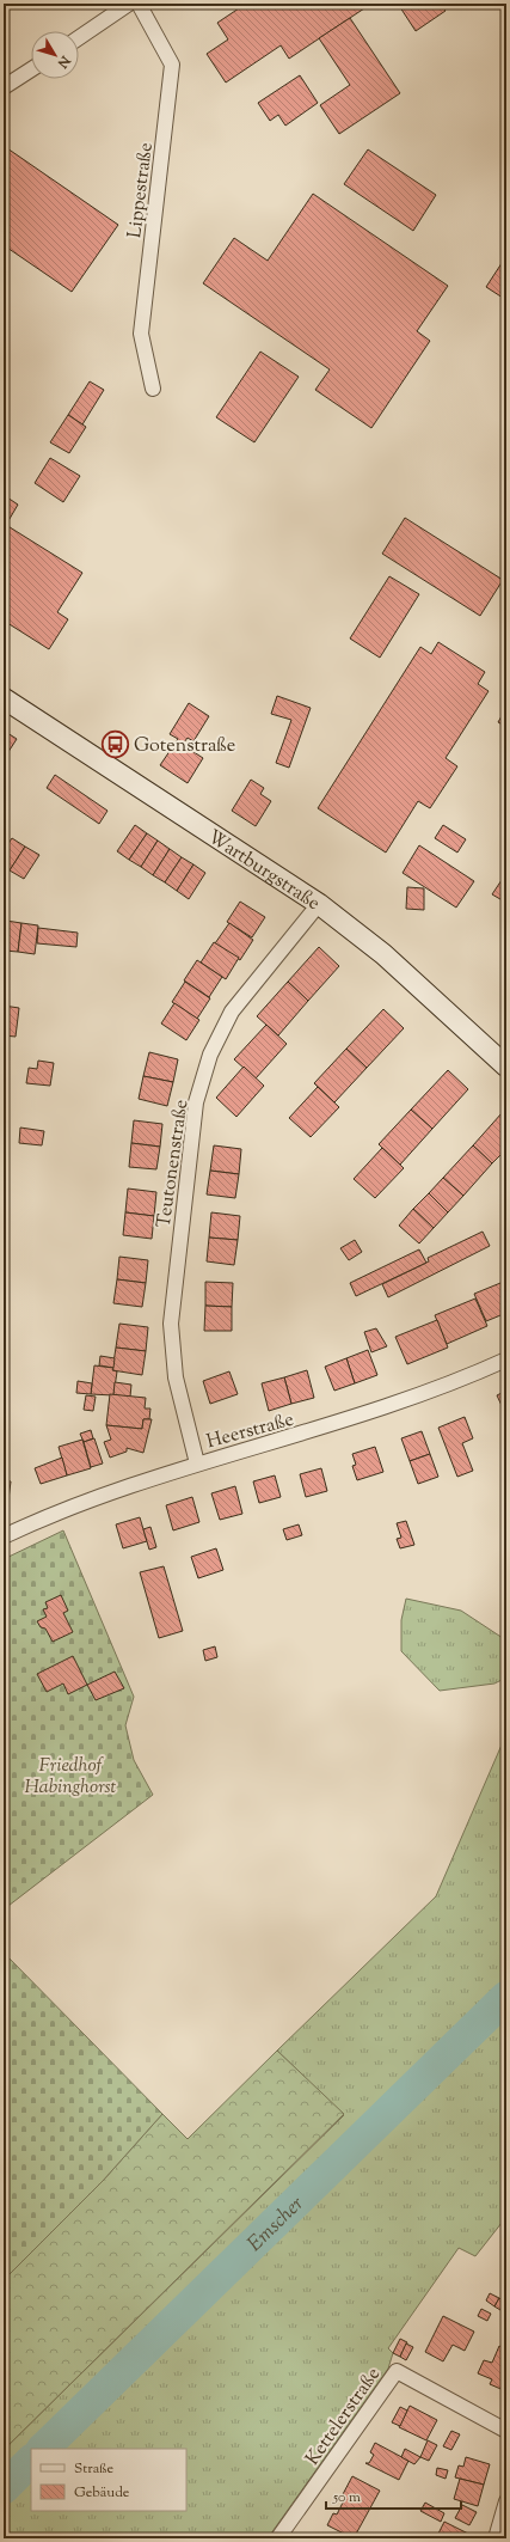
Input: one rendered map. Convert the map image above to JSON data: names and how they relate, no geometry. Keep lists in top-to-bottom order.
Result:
{
  "streets": {
    "main road": ["Wartburgstraße"],
    "street": [
      "Lippestraße",
      "Teutonenstraße",
      "Heerstraße",
      "Kettelerstraße"
    ]
  },
  "crossings": [
    ["Wartburgstraße", "Teutonenstraße"],
    ["Teutonenstraße", "Heerstraße"]
  ],
  "water": ["Emscher"],
  "parks": ["Friedhof Habinghorst"],
  "places": {
    "bus stop": ["Gotenstraße"]
  },
  "legend": ["Straße", "Gebäude"],
  "scale_bar": "50 m",
  "north": "bottom right"
}
